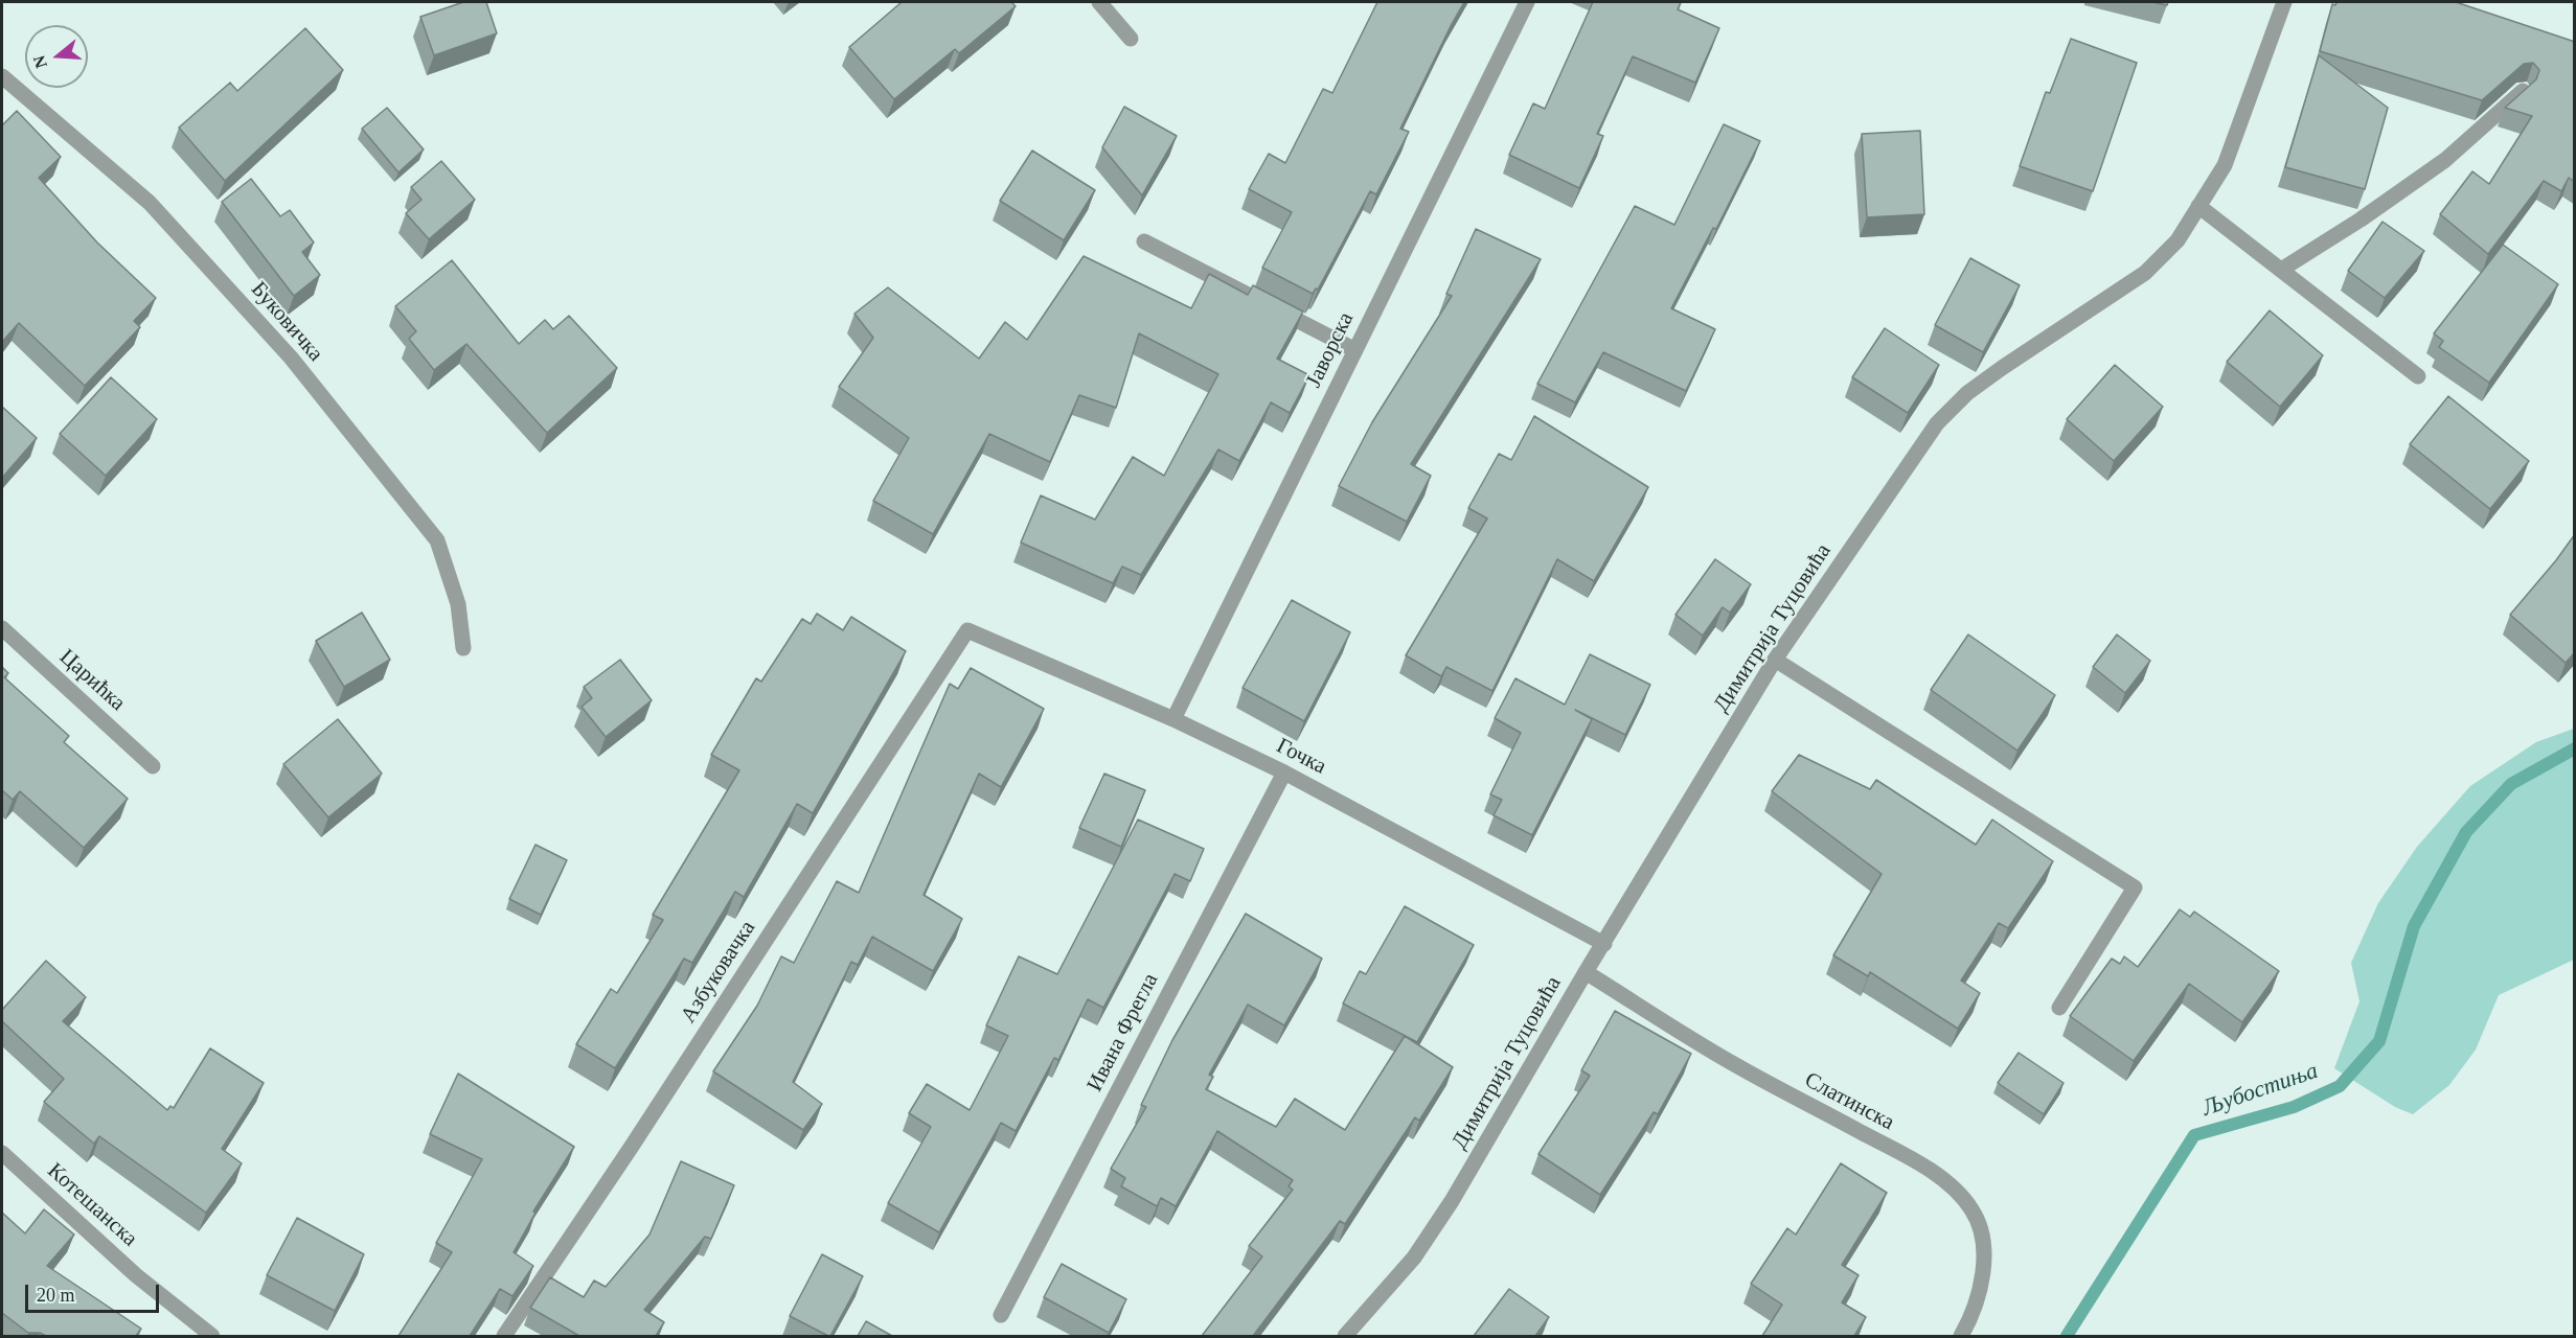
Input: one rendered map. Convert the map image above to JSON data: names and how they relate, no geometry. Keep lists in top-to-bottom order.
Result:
{
  "streets": {
    "street": [
      "Буковичка",
      "Јаворска",
      "Димитрија Туцовића",
      "Царићка",
      "Гочка",
      "Азбуковачка",
      "Ивана Фрегла",
      "Слатинска",
      "Котешанска"
    ]
  },
  "crossings": [
    ["Јаворска", "Гочка"],
    ["Димитрија Туцовића", "Гочка"],
    ["Димитрија Туцовића", "Слатинска"],
    ["Гочка", "Азбуковачка"],
    ["Гочка", "Ивана Фрегла"]
  ],
  "water": ["Љубостиња"],
  "scale_bar": "20 m",
  "north": "left"
}
